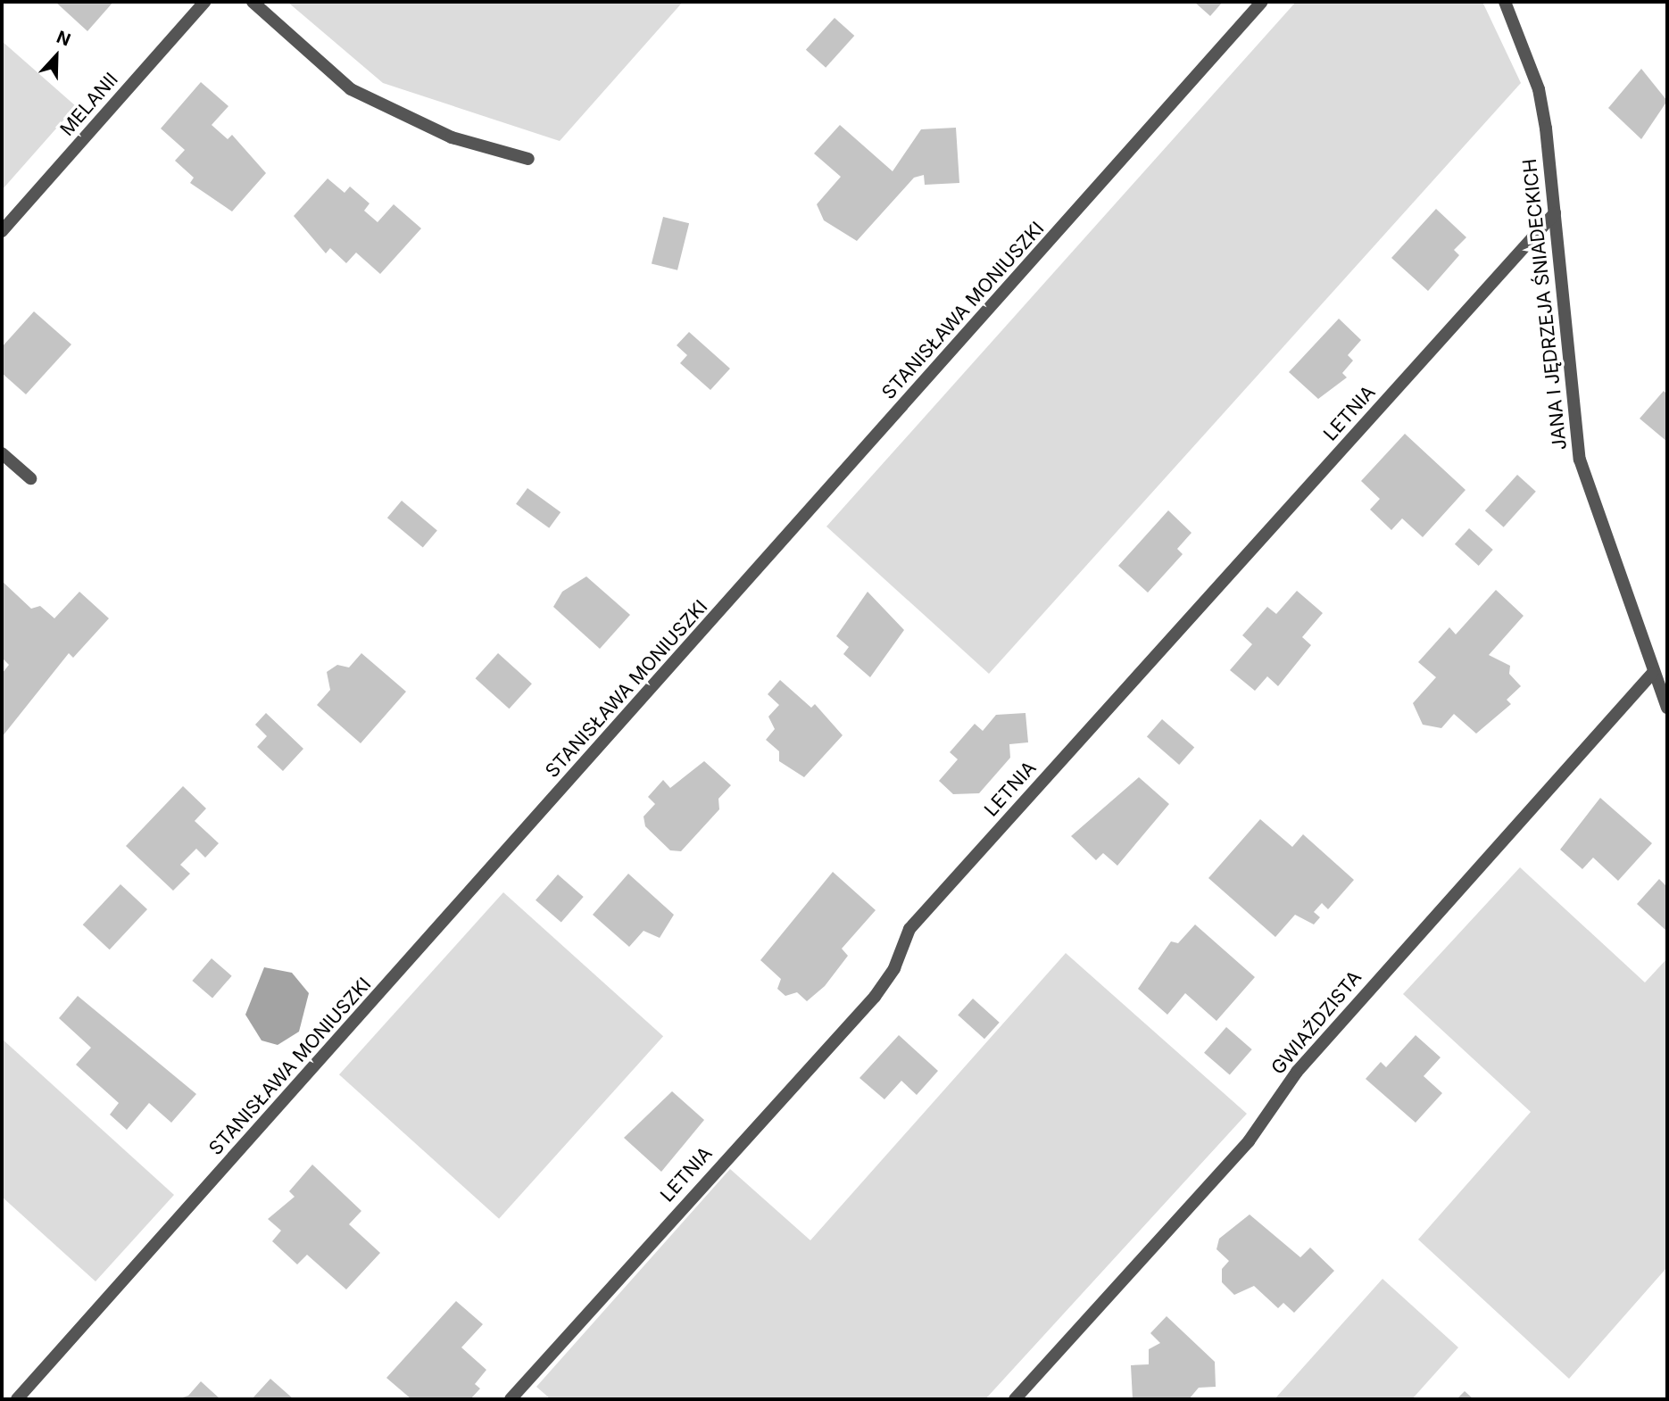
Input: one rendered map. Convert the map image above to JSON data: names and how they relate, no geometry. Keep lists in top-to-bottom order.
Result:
{
  "streets": {
    "street": [
      "MELANII",
      "JANA I JĘDRZEJA ŚNIADECKICH",
      "STANISŁAWA MONIUSZKI",
      "LETNIA",
      "GWIAŹDZISTA"
    ]
  },
  "crossings": [
    ["JANA I JĘDRZEJA ŚNIADECKICH", "LETNIA"],
    ["JANA I JĘDRZEJA ŚNIADECKICH", "GWIAŹDZISTA"]
  ],
  "north": "top"
}
